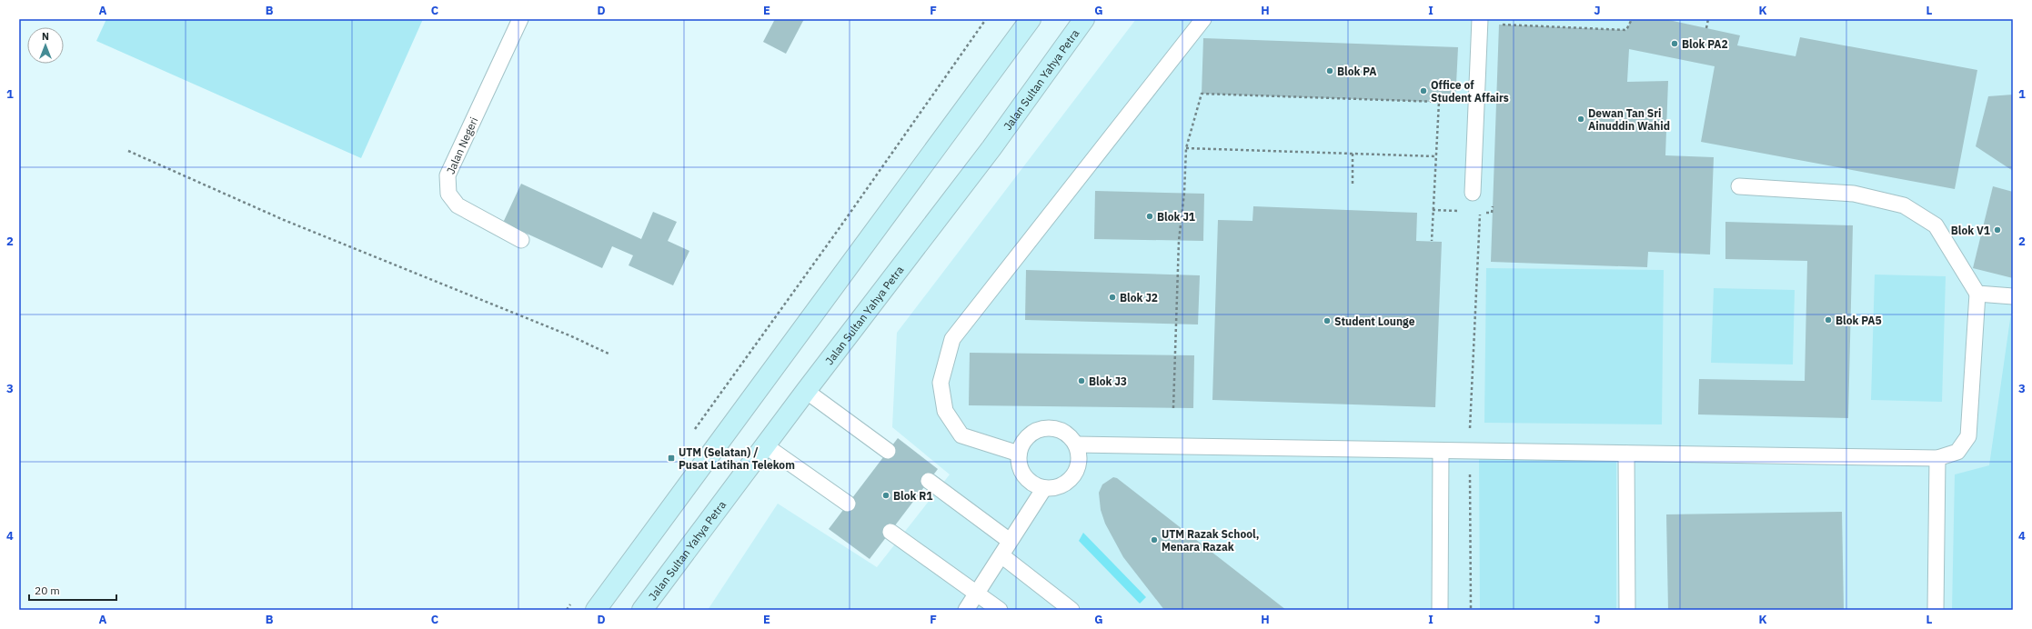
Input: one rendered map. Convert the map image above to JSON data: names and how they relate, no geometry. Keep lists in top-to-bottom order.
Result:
{
  "streets": {
    "main road": ["Jalan Sultan Yahya Petra"],
    "lane": ["Jalan Negeri"]
  },
  "places": {
    "other": [
      "Blok PA2",
      "Blok PA",
      "Office of Student Affairs",
      "Dewan Tan Sri Ainuddin Wahid",
      "Blok J1",
      "Blok V1",
      "Blok J2",
      "Blok PA5",
      "Student Lounge",
      "Blok J3",
      "Blok R1",
      "UTM Razak School, Menara Razak"
    ],
    "transit": ["UTM (Selatan) / Pusat Latihan Telekom"]
  },
  "scale_bar": "20 m",
  "north": "top",
  "grid": {
    "columns": [
      "A",
      "B",
      "C",
      "D",
      "E",
      "F",
      "G",
      "H",
      "I",
      "J",
      "K",
      "L"
    ],
    "rows": [
      "1",
      "2",
      "3",
      "4"
    ]
  }
}
